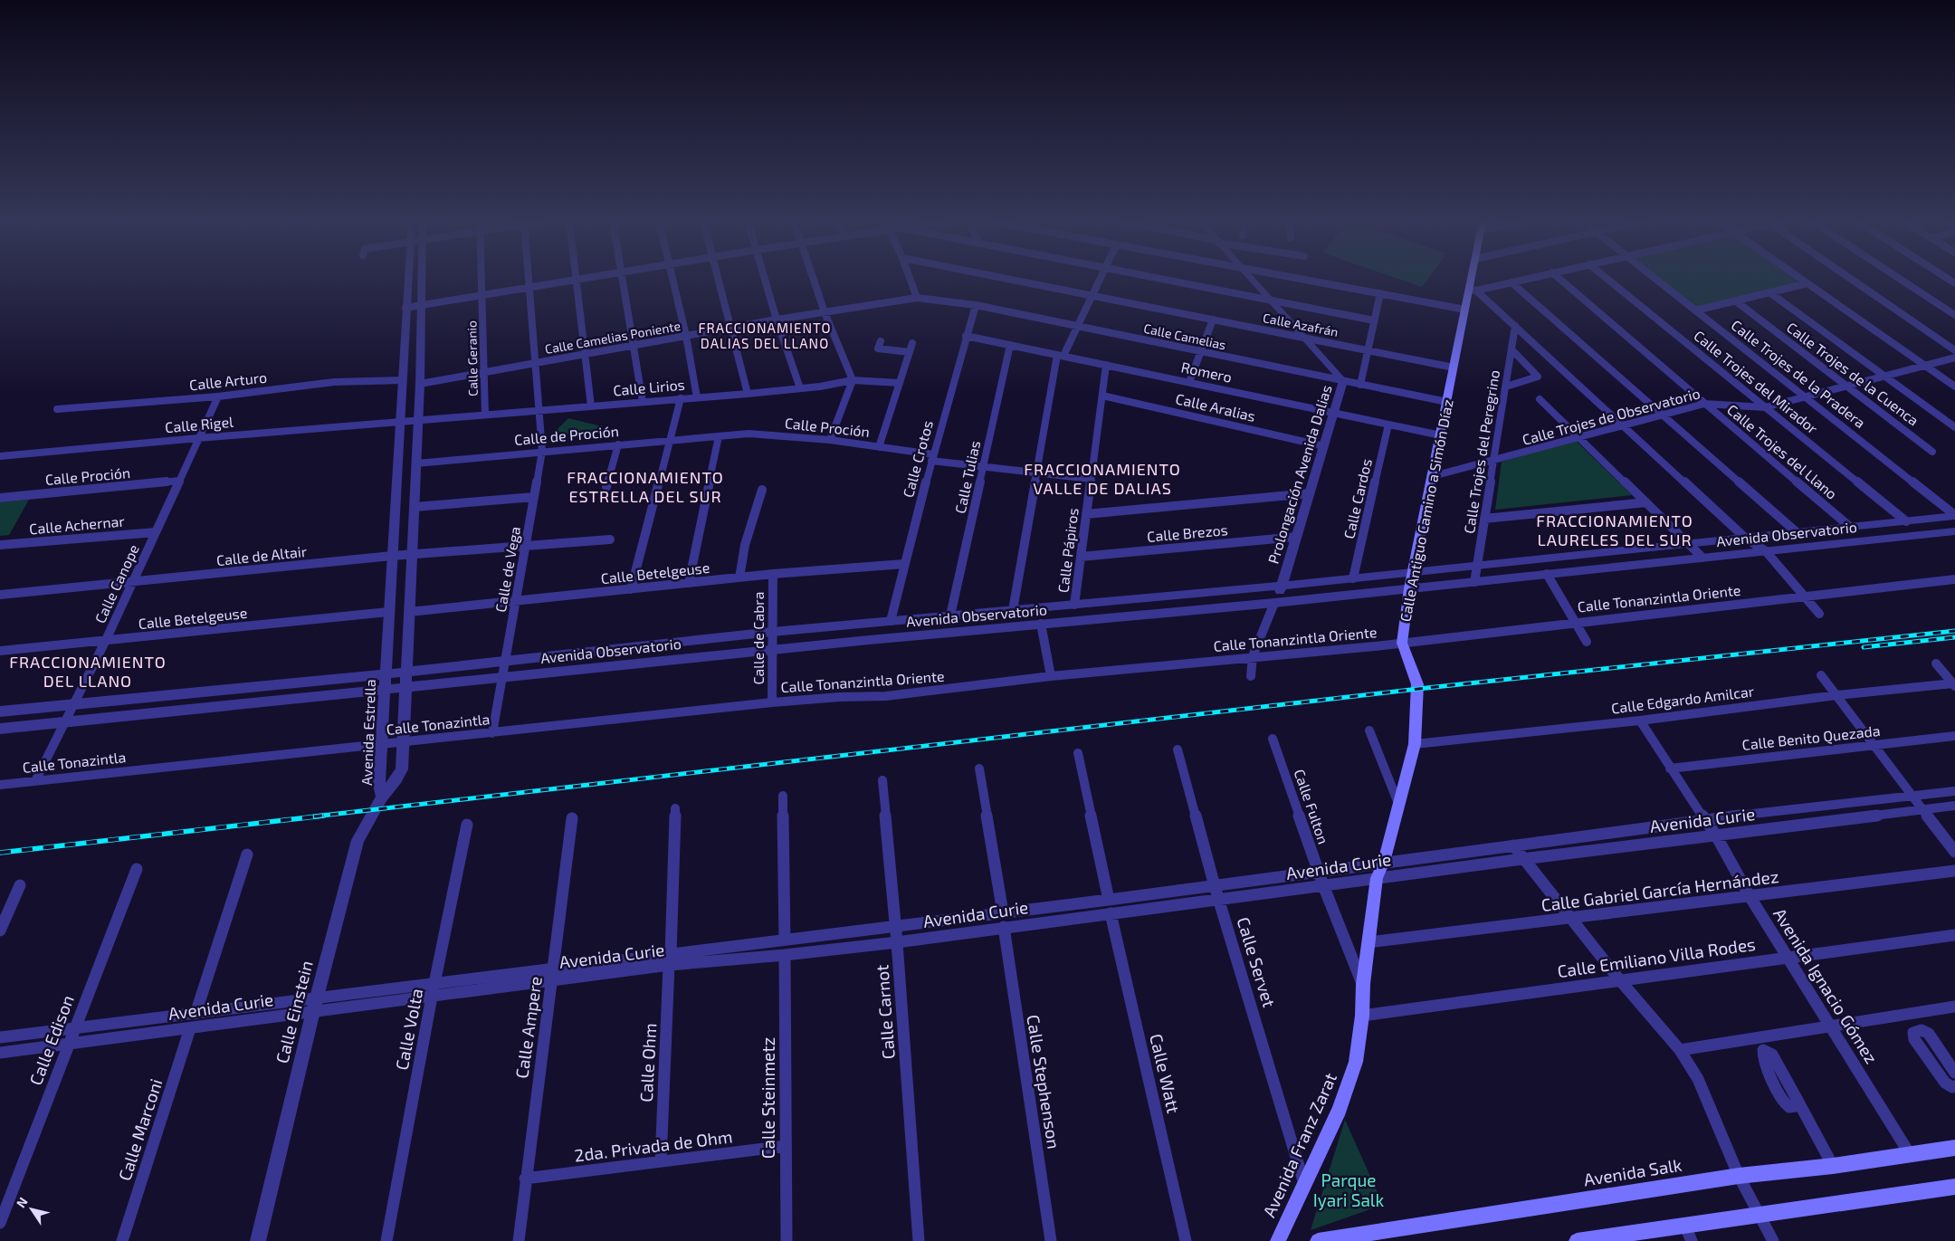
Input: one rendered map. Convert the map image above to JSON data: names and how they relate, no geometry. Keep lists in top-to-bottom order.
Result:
{
  "streets": {
    "main road": ["Calle Antiguo Camino a Simón Díaz", "Avenida Franz Zarat", "Avenida Salk"],
    "street": [
      "Calle Azafrán",
      "Calle Camelias",
      "Calle Camelias Poniente",
      "Calle Geranio",
      "Romero",
      "Calle Trojes de la Pradera",
      "Calle Trojes de la Cuenca",
      "Calle Arturo",
      "Calle Trojes del Mirador",
      "Calle Lirios",
      "Calle Aralias",
      "Calle Trojes de Observatorio",
      "Calle Rigel",
      "Calle Proción",
      "Calle de Proción",
      "Calle Trojes del Peregrino",
      "Calle Trojes del Llano",
      "Calle Crotos",
      "Prolongación Avenida Dalias",
      "Calle Tulias",
      "Calle Cardos",
      "Calle Achernar",
      "Calle Brezos",
      "Avenida Observatorio",
      "Calle Pápiros",
      "Calle de Altair",
      "Calle de Vega",
      "Calle Betelgeuse",
      "Calle Canope",
      "Calle Tonanzintla Oriente",
      "Calle de Cabra",
      "Calle Edgardo Amilcar",
      "Calle Tonazintla",
      "Avenida Estrella",
      "Calle Benito Quezada",
      "Calle Fulton",
      "Avenida Curie",
      "Calle Gabriel García Hernández",
      "Calle Emiliano Villa Rodes",
      "Calle Servet",
      "Avenida Ignacio Gómez",
      "Calle Einstein",
      "Calle Carnot",
      "Calle Ampere",
      "Calle Volta",
      "Calle Edison",
      "Calle Ohm",
      "Calle Watt",
      "Calle Stephenson",
      "Calle Steinmetz",
      "Calle Marconi",
      "2da. Privada de Ohm"
    ]
  },
  "crossings": [
    ["Calle Azafrán", "Prolongación Avenida Dalias"],
    ["Calle Azafrán", "Calle Antiguo Camino a Simón Díaz"],
    ["Calle Camelias", "Calle Camelias Poniente"],
    ["Calle Camelias", "Calle Crotos"],
    ["Calle Camelias", "Prolongación Avenida Dalias"],
    ["Calle Camelias", "Calle Antiguo Camino a Simón Díaz"],
    ["Calle Camelias Poniente", "Calle Geranio"],
    ["Calle Camelias Poniente", "Calle de Vega"],
    ["Calle Camelias Poniente", "Avenida Estrella"],
    ["Calle Geranio", "Calle Lirios"],
    ["Romero", "Calle Crotos"],
    ["Romero", "Prolongación Avenida Dalias"],
    ["Romero", "Calle Tulias"],
    ["Romero", "Calle Cardos"],
    ["Romero", "Calle Antiguo Camino a Simón Díaz"],
    ["Romero", "Calle Pápiros"],
    ["Calle Trojes de la Pradera", "Calle Trojes de Observatorio"],
    ["Calle Trojes de la Pradera", "Avenida Observatorio"],
    ["Calle Trojes de la Cuenca", "Calle Trojes de Observatorio"],
    ["Calle Arturo", "Calle Canope"],
    ["Calle Arturo", "Avenida Estrella"],
    ["Calle Trojes del Mirador", "Calle Trojes de Observatorio"],
    ["Calle Trojes del Mirador", "Avenida Observatorio"],
    ["Calle Lirios", "Calle Rigel"],
    ["Calle Lirios", "Calle de Vega"],
    ["Calle Lirios", "Avenida Estrella"],
    ["Calle Aralias", "Prolongación Avenida Dalias"],
    ["Calle Aralias", "Calle Pápiros"],
    ["Calle Trojes de Observatorio", "Calle Trojes del Peregrino"],
    ["Calle Trojes de Observatorio", "Calle Trojes del Llano"],
    ["Calle Trojes de Observatorio", "Calle Antiguo Camino a Simón Díaz"],
    ["Calle Rigel", "Calle Canope"],
    ["Calle Rigel", "Avenida Estrella"],
    ["Calle Proción", "Calle de Proción"],
    ["Calle Proción", "Calle Crotos"],
    ["Calle Proción", "Calle Tulias"],
    ["Calle Proción", "Calle Pápiros"],
    ["Calle Proción", "Calle Canope"],
    ["Calle de Proción", "Calle de Vega"],
    ["Calle de Proción", "Avenida Estrella"],
    ["Calle Trojes del Peregrino", "Avenida Observatorio"],
    ["Calle Trojes del Llano", "Avenida Observatorio"],
    ["Calle Crotos", "Avenida Observatorio"],
    ["Calle Crotos", "Calle Betelgeuse"],
    ["Prolongación Avenida Dalias", "Calle Brezos"],
    ["Prolongación Avenida Dalias", "Avenida Observatorio"],
    ["Prolongación Avenida Dalias", "Calle Tonanzintla Oriente"],
    ["Calle Tulias", "Avenida Observatorio"],
    ["Calle Cardos", "Avenida Observatorio"],
    ["Calle Antiguo Camino a Simón Díaz", "Avenida Observatorio"],
    ["Calle Antiguo Camino a Simón Díaz", "Calle Tonanzintla Oriente"],
    ["Calle Antiguo Camino a Simón Díaz", "Calle Edgardo Amilcar"],
    ["Calle Antiguo Camino a Simón Díaz", "Calle Fulton"],
    ["Calle Antiguo Camino a Simón Díaz", "Avenida Curie"],
    ["Calle Antiguo Camino a Simón Díaz", "Calle Gabriel García Hernández"],
    ["Calle Antiguo Camino a Simón Díaz", "Avenida Franz Zarat"],
    ["Calle Achernar", "Calle Canope"],
    ["Calle Brezos", "Calle Pápiros"],
    ["Avenida Observatorio", "Calle Pápiros"],
    ["Avenida Observatorio", "Calle de Vega"],
    ["Avenida Observatorio", "Calle Canope"],
    ["Avenida Observatorio", "Calle de Cabra"],
    ["Avenida Observatorio", "Avenida Estrella"],
    ["Calle de Altair", "Calle de Vega"],
    ["Calle de Altair", "Calle Canope"],
    ["Calle de Altair", "Avenida Estrella"],
    ["Calle de Vega", "Calle Betelgeuse"],
    ["Calle de Vega", "Calle Tonazintla"],
    ["Calle Betelgeuse", "Calle Canope"],
    ["Calle Betelgeuse", "Calle de Cabra"],
    ["Calle Betelgeuse", "Avenida Estrella"],
    ["Calle Canope", "Calle Tonazintla"],
    ["Calle Tonanzintla Oriente", "Calle de Cabra"],
    ["Calle Tonanzintla Oriente", "Calle Tonazintla"],
    ["Calle de Cabra", "Calle Tonazintla"],
    ["Calle Edgardo Amilcar", "Avenida Ignacio Gómez"],
    ["Calle Tonazintla", "Avenida Estrella"],
    ["Avenida Estrella", "Calle Einstein"],
    ["Calle Benito Quezada", "Avenida Ignacio Gómez"],
    ["Calle Fulton", "Avenida Curie"],
    ["Calle Fulton", "Avenida Franz Zarat"],
    ["Avenida Curie", "Calle Servet"],
    ["Avenida Curie", "Avenida Ignacio Gómez"],
    ["Avenida Curie", "Calle Einstein"],
    ["Avenida Curie", "Calle Carnot"],
    ["Avenida Curie", "Calle Ampere"],
    ["Avenida Curie", "Calle Volta"],
    ["Avenida Curie", "Calle Edison"],
    ["Avenida Curie", "Calle Ohm"],
    ["Avenida Curie", "Calle Watt"],
    ["Avenida Curie", "Calle Stephenson"],
    ["Avenida Curie", "Calle Steinmetz"],
    ["Avenida Curie", "Calle Marconi"],
    ["Calle Gabriel García Hernández", "Avenida Ignacio Gómez"],
    ["Calle Emiliano Villa Rodes", "Avenida Ignacio Gómez"],
    ["Calle Emiliano Villa Rodes", "Avenida Franz Zarat"],
    ["Calle Servet", "Avenida Franz Zarat"],
    ["Avenida Ignacio Gómez", "Avenida Salk"],
    ["Calle Ampere", "2da. Privada de Ohm"],
    ["Calle Ohm", "2da. Privada de Ohm"],
    ["Calle Steinmetz", "2da. Privada de Ohm"]
  ],
  "districts": [
    "FRACCIONAMIENTO DALIAS DEL LLANO",
    "FRACCIONAMIENTO VALLE DE DALIAS",
    "FRACCIONAMIENTO ESTRELLA DEL SUR",
    "FRACCIONAMIENTO LAURELES DEL SUR",
    "FRACCIONAMIENTO DEL LLANO"
  ],
  "parks": ["Parque Iyari Salk"],
  "north": "top left"
}
